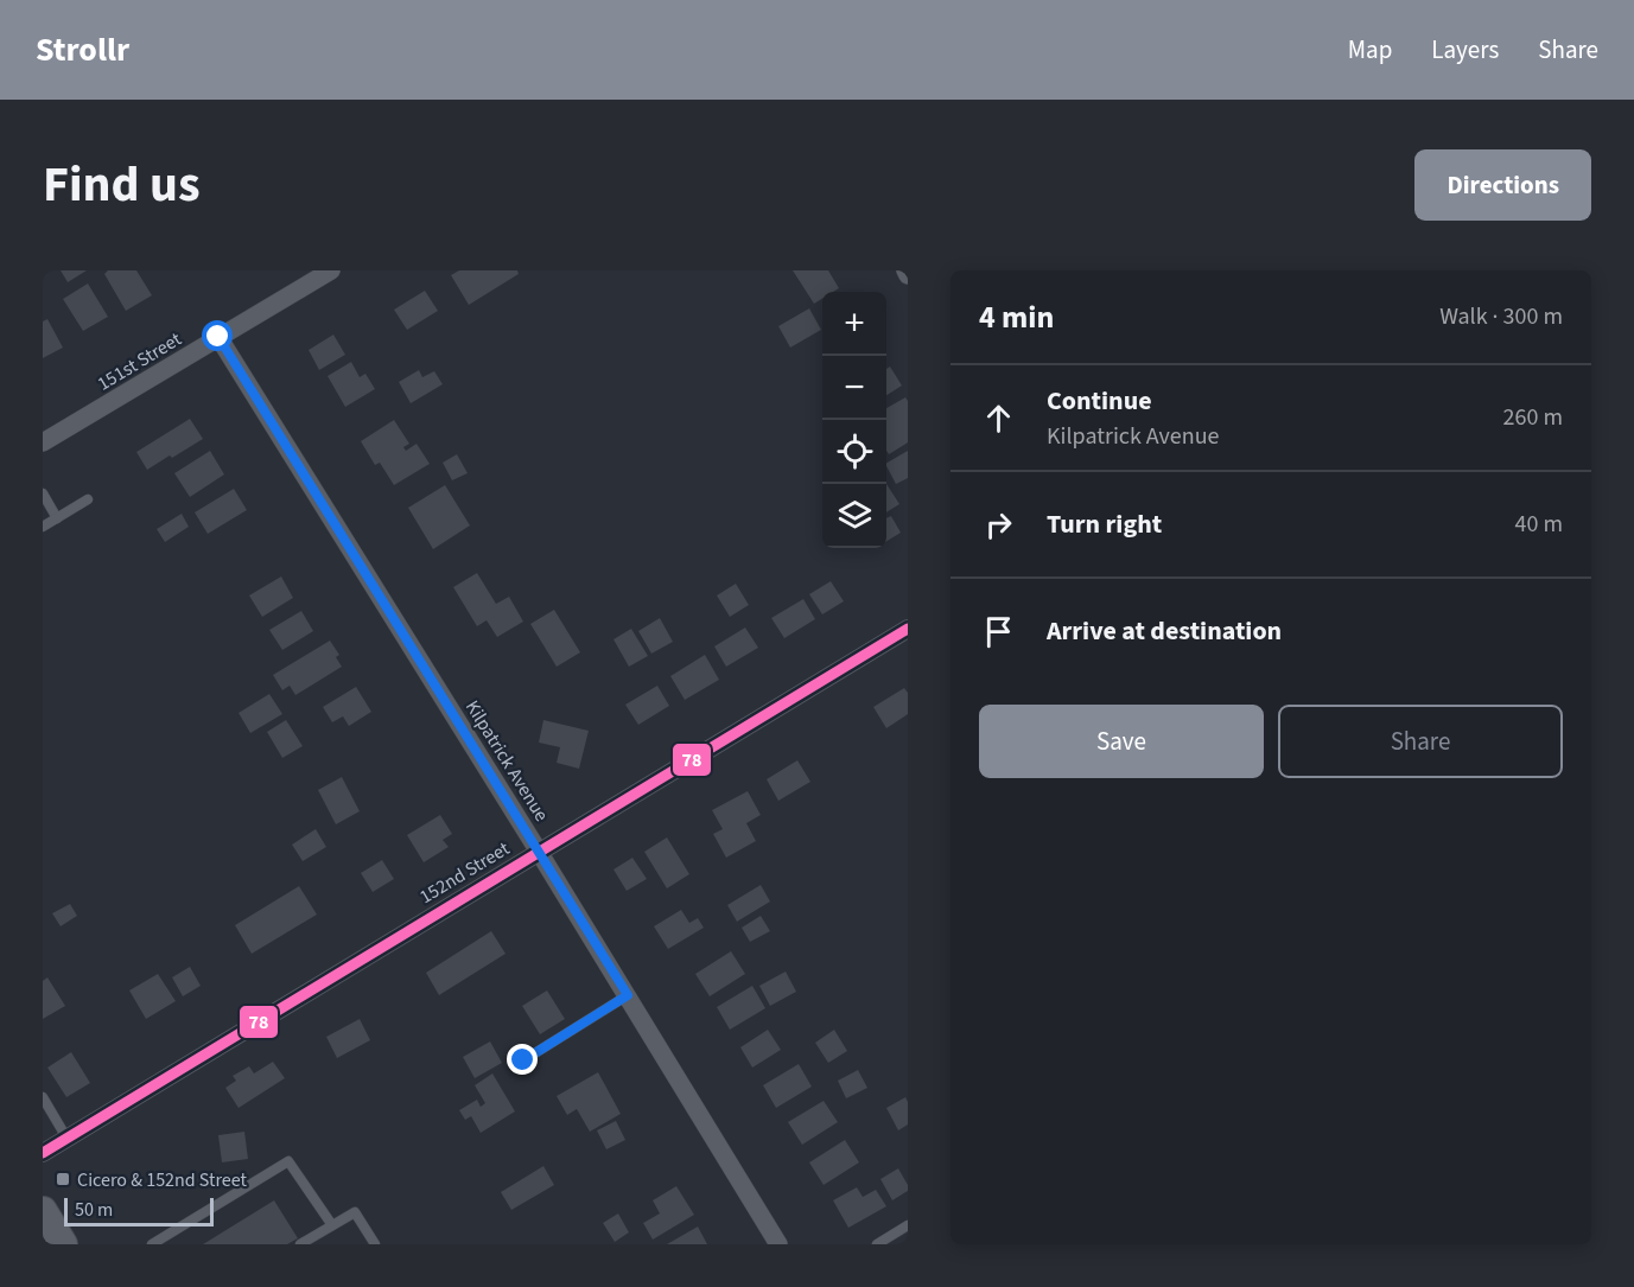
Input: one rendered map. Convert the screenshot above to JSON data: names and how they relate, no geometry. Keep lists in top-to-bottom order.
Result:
{
  "streets": {
    "street": ["151st Street", "Kilpatrick Avenue", "152nd Street"]
  },
  "crossings": [
    ["151st Street", "Kilpatrick Avenue"],
    ["Kilpatrick Avenue", "152nd Street"]
  ],
  "places": {
    "transit": ["Cicero & 152nd Street"]
  },
  "lines": ["transit line 78"],
  "scale_bar": "50 m",
  "page": {
    "header": "Strollr",
    "nav": ["Map", "Layers", "Share"],
    "title": "Find us",
    "buttons": [
      "Directions",
      ["Save", "Share"]
    ],
    "heading": ["4 min", "Walk · 300 m"],
    "map_buttons": ["+", "−"],
    "list": [
      ["Continue", "Kilpatrick Avenue", "260 m"],
      ["Turn right", "40 m"],
      "Arrive at destination"
    ],
    "scale": "50 m"
  }
}
